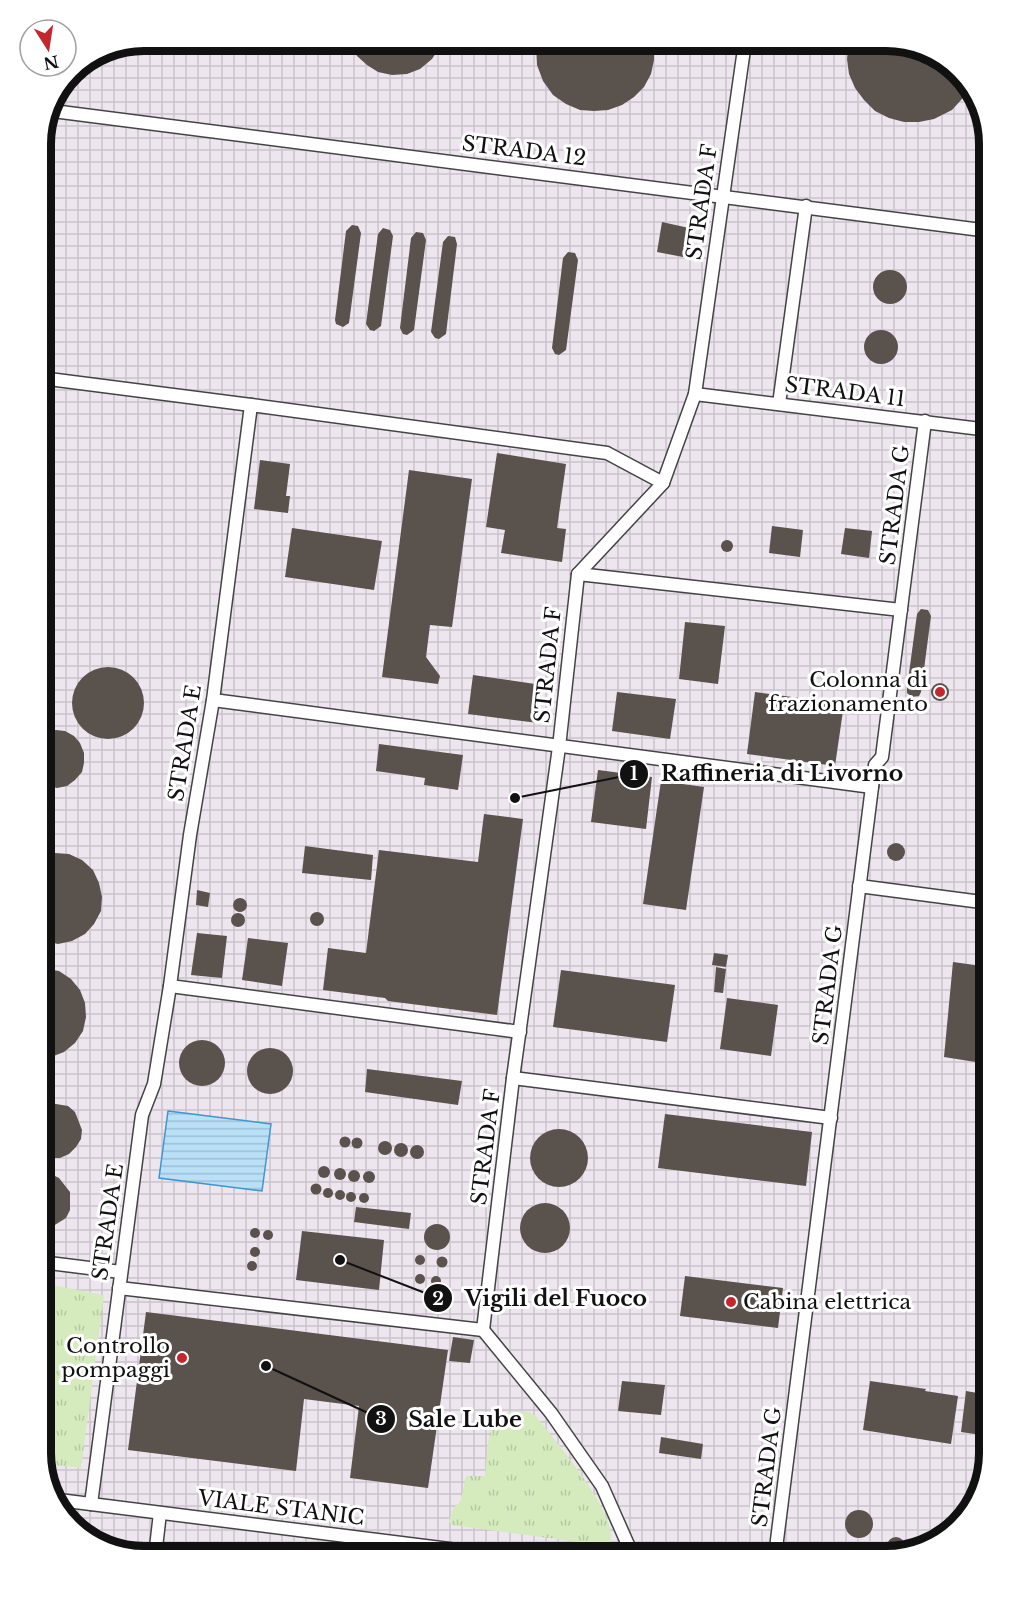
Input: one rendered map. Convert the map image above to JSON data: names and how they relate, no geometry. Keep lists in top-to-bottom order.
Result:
{
  "streets": {
    "lane": [
      "STRADA 12",
      "STRADA F",
      "STRADA 11",
      "STRADA G",
      "STRADA E",
      "VIALE STANIC"
    ]
  },
  "crossings": [
    ["STRADA 12", "STRADA F"],
    ["STRADA F", "STRADA 11"],
    ["STRADA 11", "STRADA G"],
    ["STRADA E", "VIALE STANIC"]
  ],
  "places": [
    "Colonna di frazionamento",
    "Raffineria di Livorno",
    "Vigili del Fuoco",
    "Cabina elettrica",
    "Controllo pompaggi",
    "Sale Lube"
  ],
  "north": "bottom"
}
